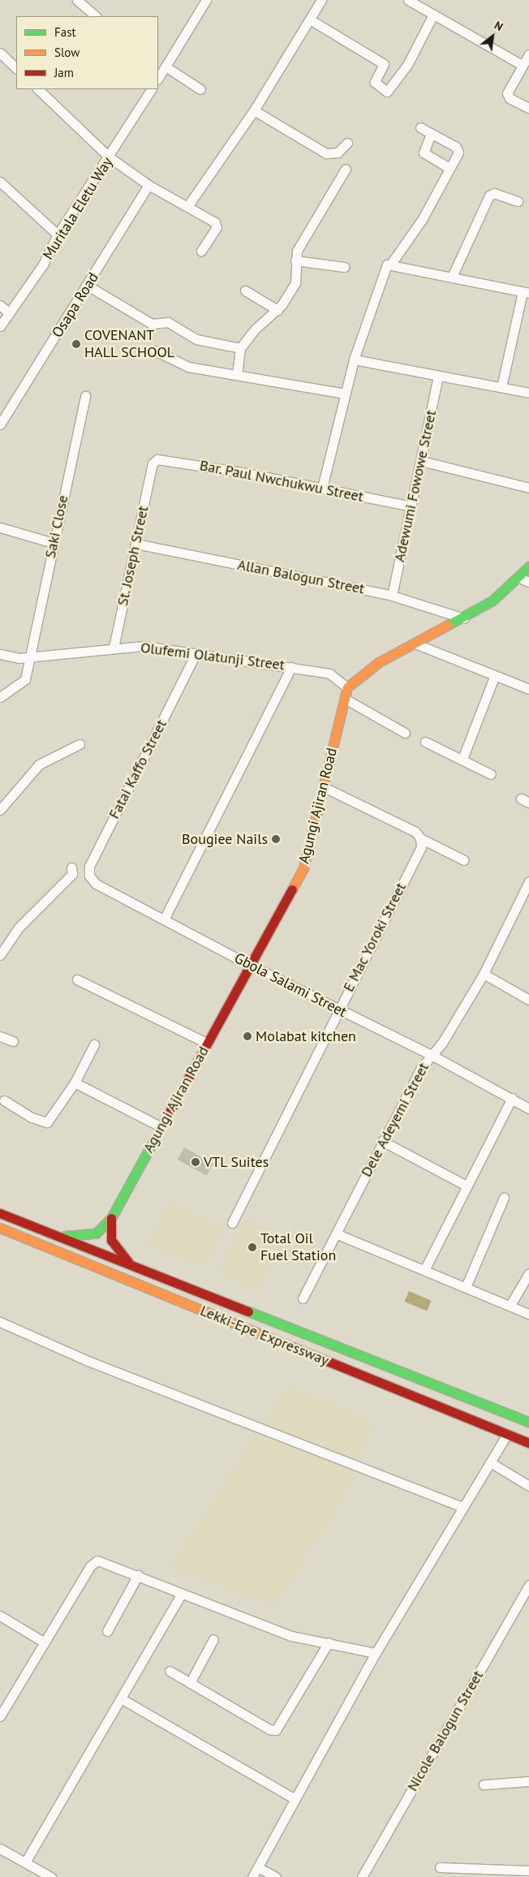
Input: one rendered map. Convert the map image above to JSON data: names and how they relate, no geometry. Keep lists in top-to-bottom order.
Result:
{
  "streets": {
    "main road": ["Agungi Ajiran Road", "Lekki-Epe Expressway"],
    "street": [
      "Muritala Eletu Way",
      "Osapa Road",
      "Bar. Paul Nwchukwu Street",
      "Adewumi Fowowe Street",
      "Saki Close",
      "St. Joseph Street",
      "Allan Balogun Street",
      "Olufemi Olatunji Street",
      "Fatai Kaffo Street",
      "E Mac Yoroki Street",
      "Gbola Salami Street",
      "Dele Adeyemi Street",
      "Nicole Balogun Street"
    ]
  },
  "crossings": [
    ["Bar. Paul Nwchukwu Street", "Adewumi Fowowe Street"],
    ["Bar. Paul Nwchukwu Street", "St. Joseph Street"],
    ["Adewumi Fowowe Street", "Allan Balogun Street"],
    ["Saki Close", "Olufemi Olatunji Street"],
    ["St. Joseph Street", "Allan Balogun Street"],
    ["St. Joseph Street", "Olufemi Olatunji Street"],
    ["Olufemi Olatunji Street", "Fatai Kaffo Street"],
    ["Olufemi Olatunji Street", "Agungi Ajiran Road"],
    ["Fatai Kaffo Street", "Gbola Salami Street"],
    ["Agungi Ajiran Road", "Gbola Salami Street"],
    ["E Mac Yoroki Street", "Gbola Salami Street"],
    ["Gbola Salami Street", "Dele Adeyemi Street"]
  ],
  "places": [
    "COVENANT HALL SCHOOL",
    "Bougiee Nails",
    "Molabat kitchen",
    "VTL Suites",
    "Total Oil Fuel Station"
  ],
  "legend": ["Fast", "Slow", "Jam"],
  "north": "top right"
}
